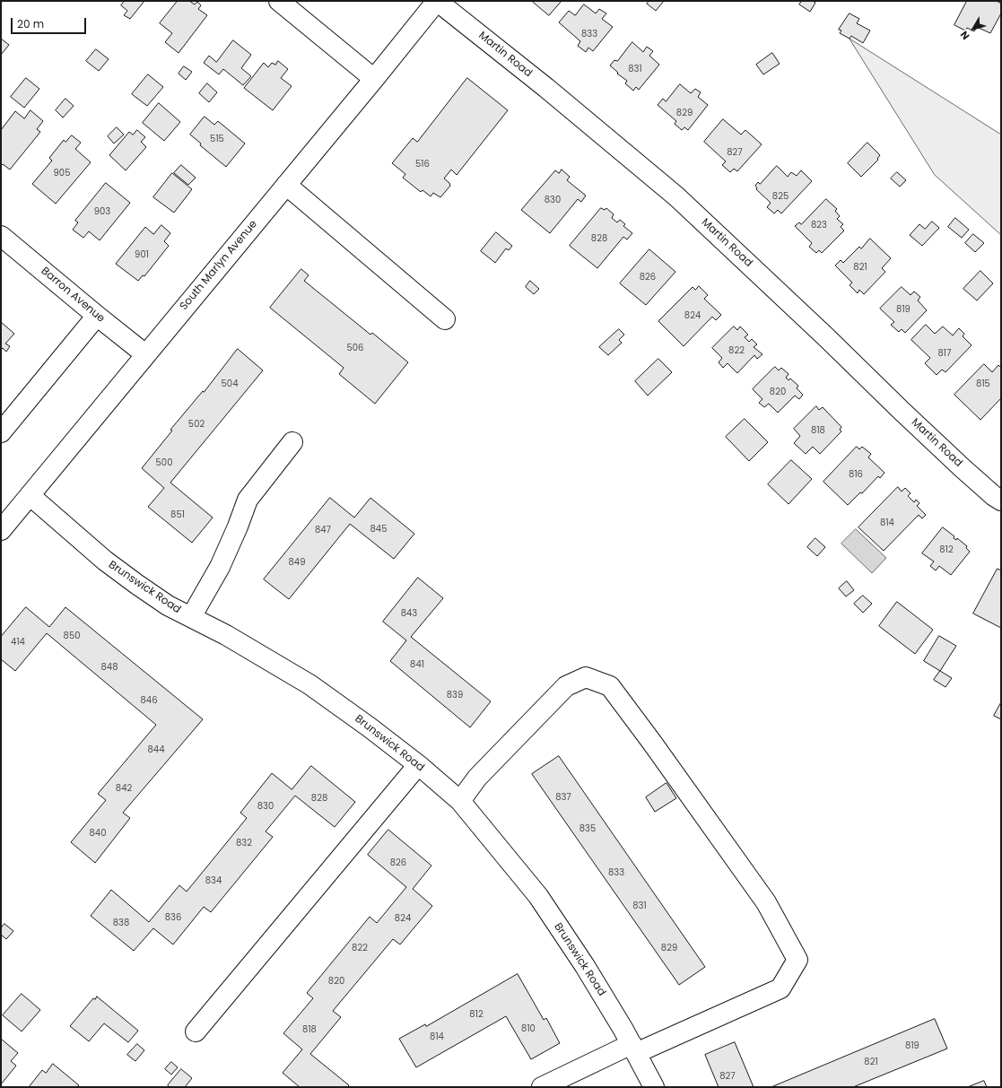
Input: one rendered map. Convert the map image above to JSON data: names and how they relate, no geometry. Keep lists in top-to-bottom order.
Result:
{
  "streets": {
    "street": [
      "Martin Road",
      "South Marlyn Avenue",
      "Barron Avenue",
      "Brunswick Road"
    ]
  },
  "crossings": [
    ["Martin Road", "South Marlyn Avenue"],
    ["South Marlyn Avenue", "Barron Avenue"],
    ["South Marlyn Avenue", "Brunswick Road"]
  ],
  "house_numbers": [
    "833",
    "831",
    "829",
    "515",
    "827",
    "516",
    "905",
    "825",
    "830",
    "903",
    "823",
    "828",
    "901",
    "821",
    "826",
    "819",
    "824",
    "506",
    "822",
    "817",
    "504",
    "815",
    "820",
    "502",
    "818",
    "500",
    "816",
    "851",
    "814",
    "845",
    "847",
    "812",
    "849",
    "843",
    "850",
    "414",
    "841",
    "848",
    "839",
    "846",
    "844",
    "842",
    "837",
    "828",
    "830",
    "835",
    "840",
    "832",
    "826",
    "833",
    "834",
    "831",
    "836",
    "824",
    "838",
    "822",
    "829",
    "820",
    "812",
    "810",
    "818",
    "814",
    "819",
    "821",
    "827"
  ],
  "scale_bar": "20 m",
  "north": "bottom left"
}
